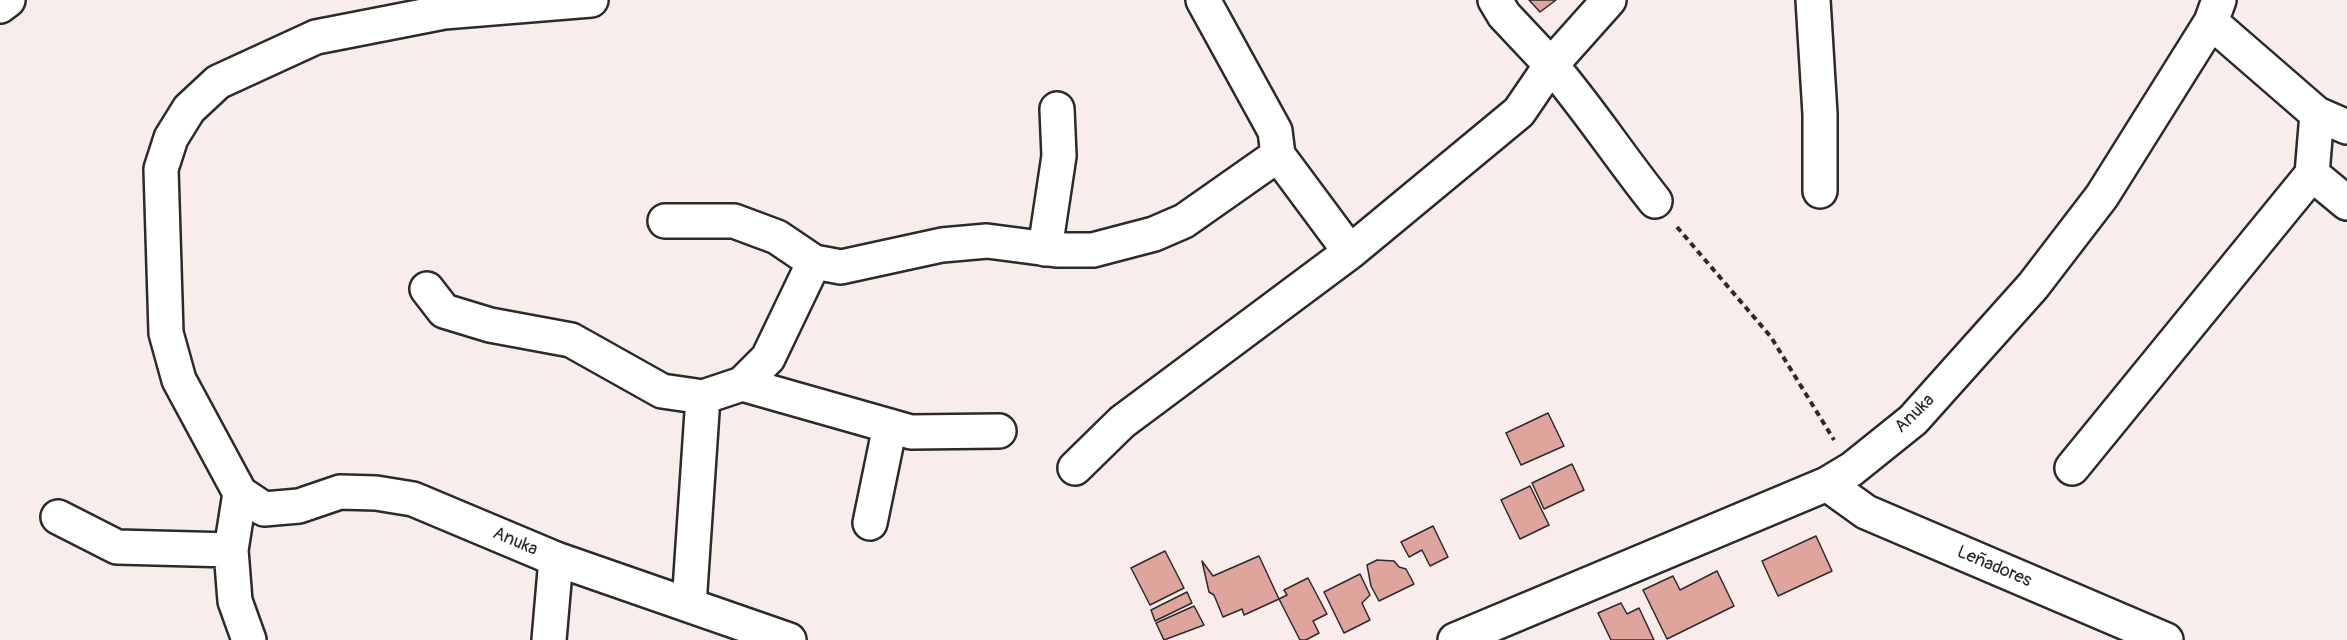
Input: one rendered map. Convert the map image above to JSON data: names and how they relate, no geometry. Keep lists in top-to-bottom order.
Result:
{
  "streets": {
    "street": ["Anuka", "Leñadores"]
  },
  "crossings": [
    ["Anuka", "Leñadores"]
  ]
}
